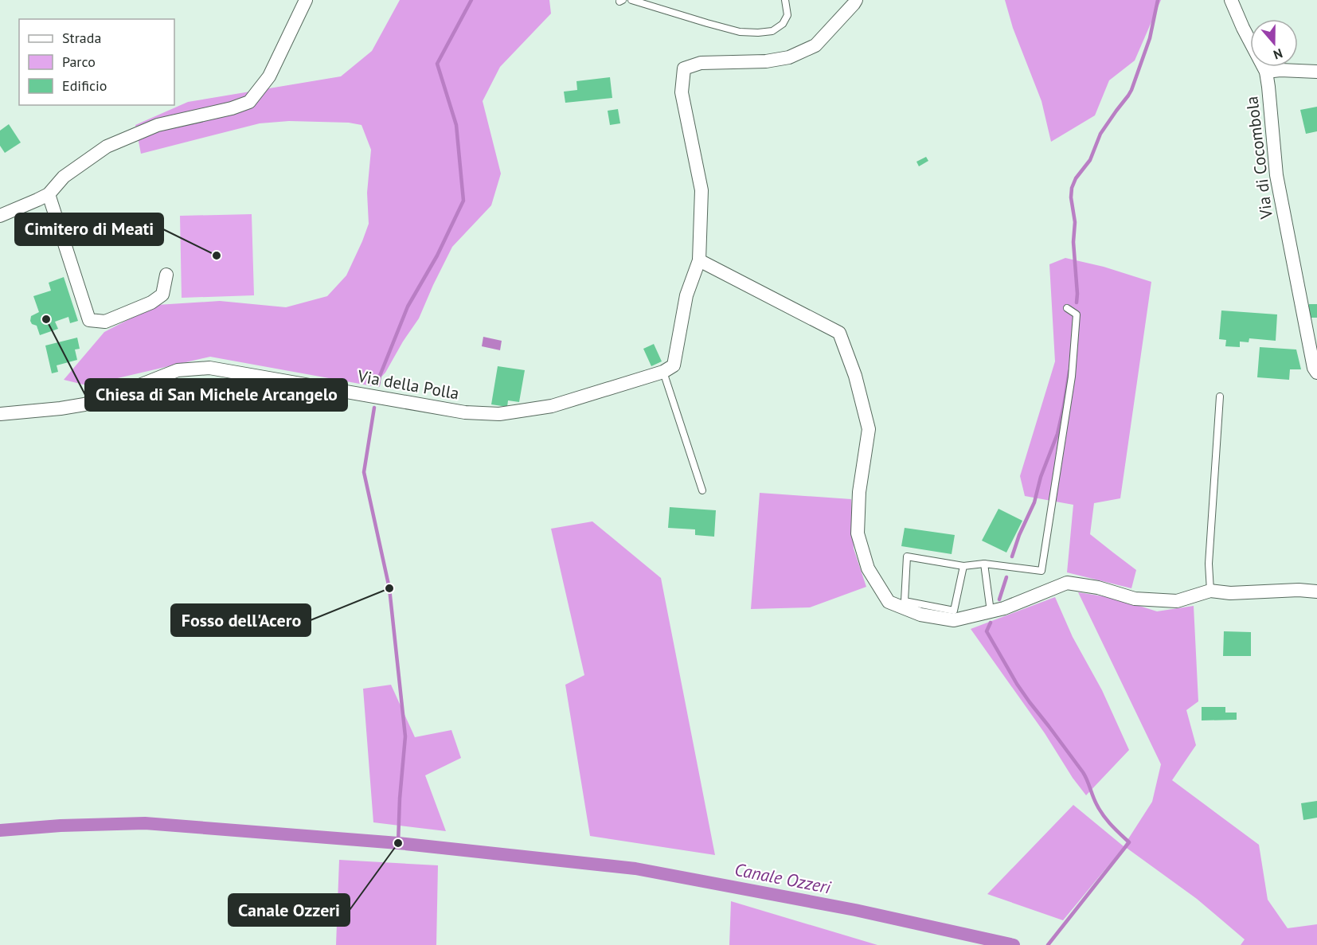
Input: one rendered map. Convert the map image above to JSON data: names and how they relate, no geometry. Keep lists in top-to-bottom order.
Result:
{
  "streets": {
    "street": ["Via di Cocombola", "Via della Polla"]
  },
  "water": ["Canale Ozzeri"],
  "places": [
    "Cimitero di Meati",
    "Chiesa di San Michele Arcangelo",
    "Fosso dell'Acero",
    "Canale Ozzeri"
  ],
  "legend": ["Strada", "Parco", "Edificio"],
  "north": "bottom"
}
